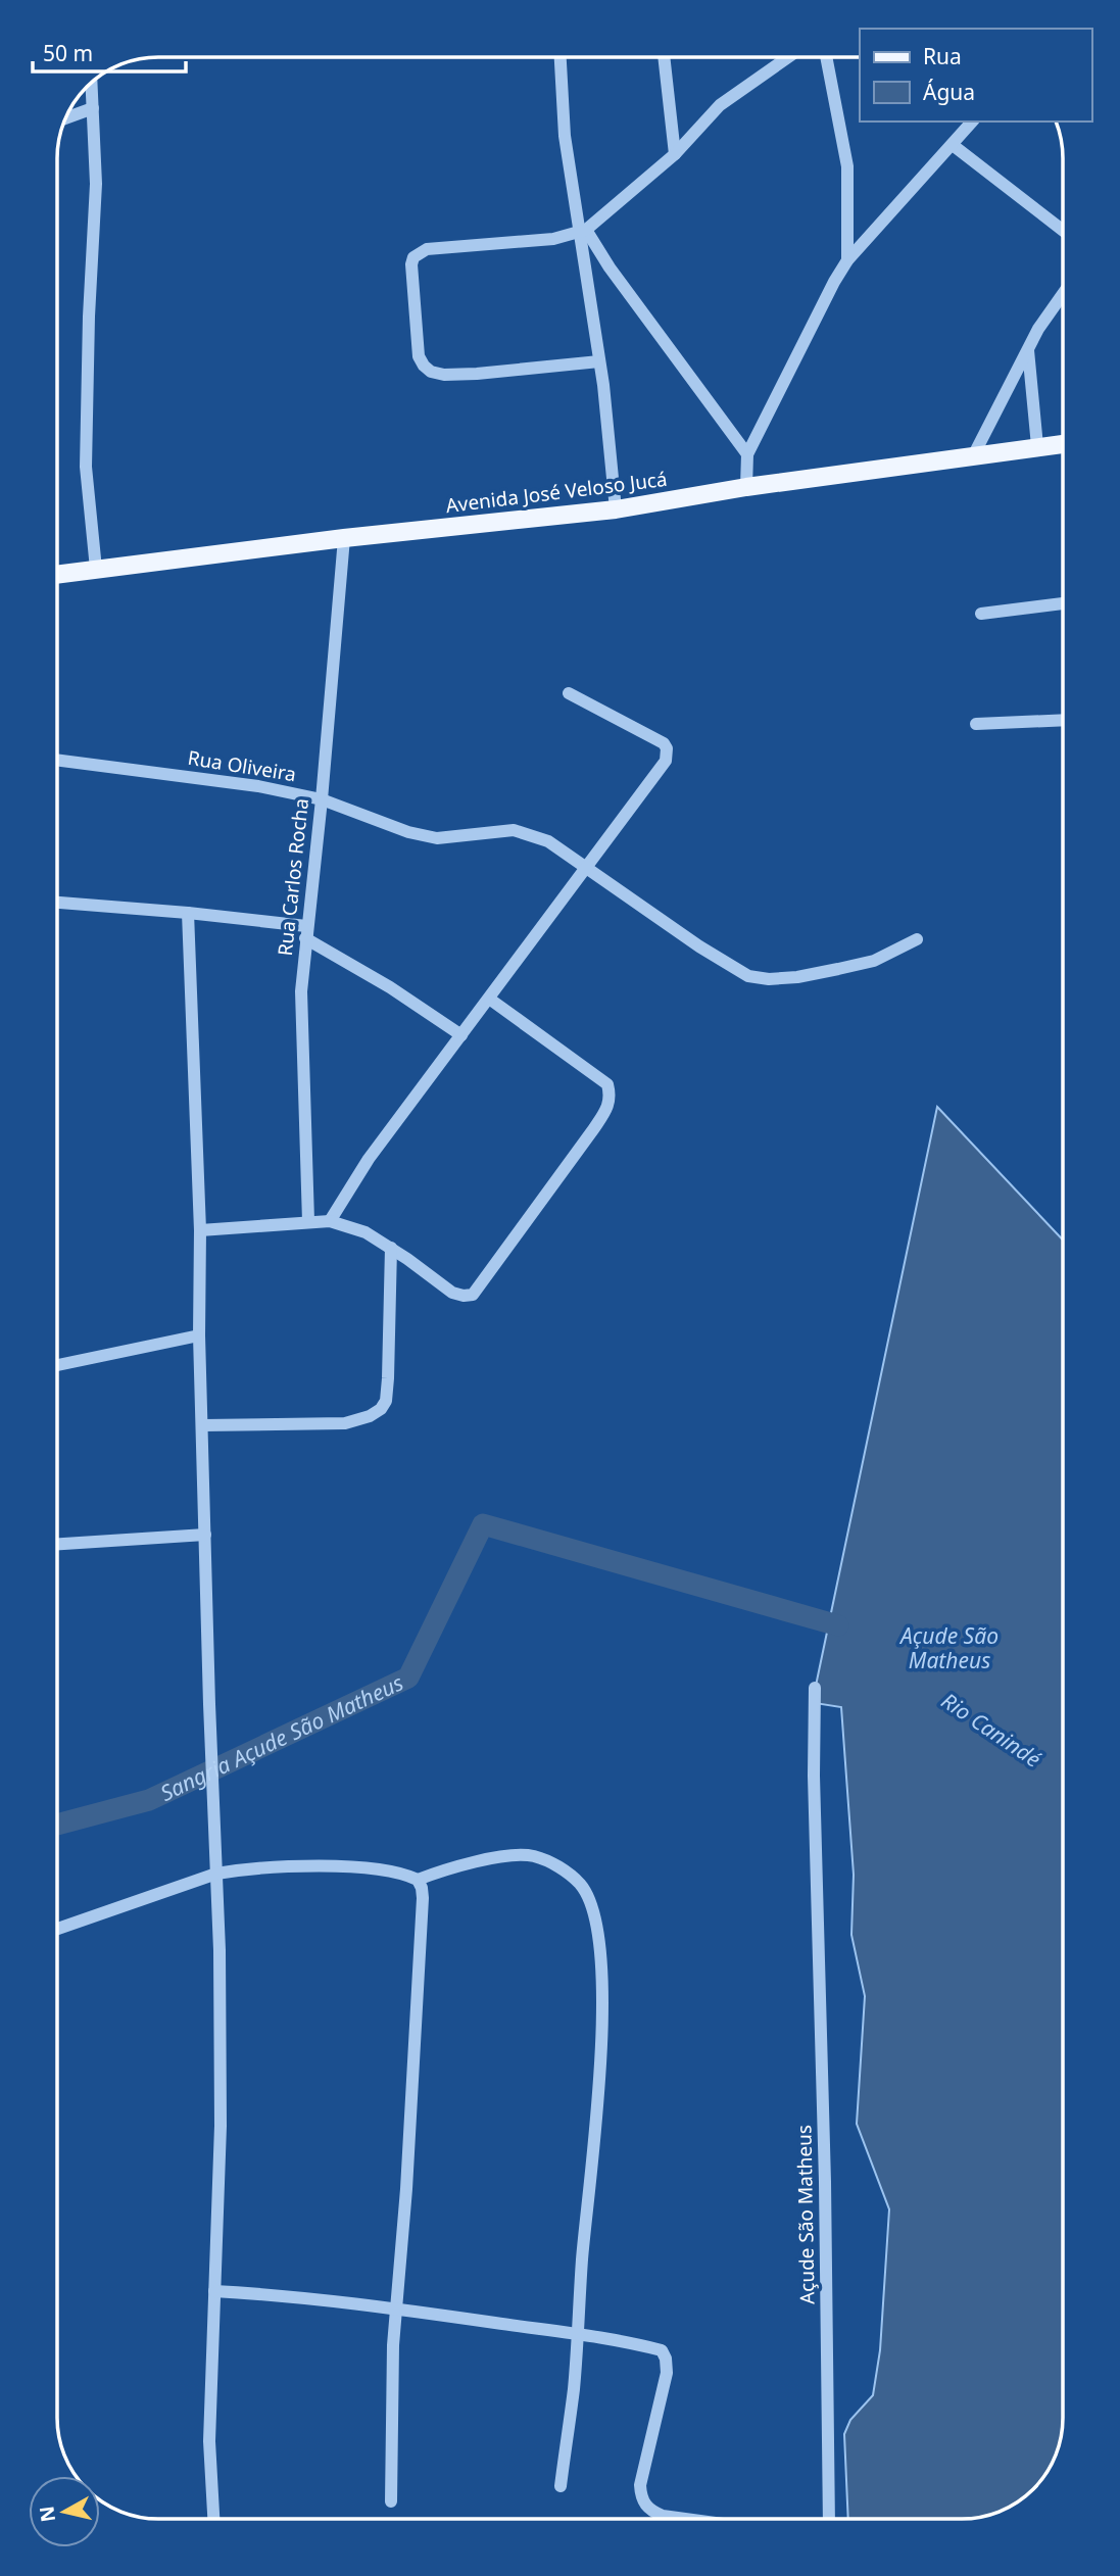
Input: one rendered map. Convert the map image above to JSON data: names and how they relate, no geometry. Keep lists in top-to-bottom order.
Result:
{
  "streets": {
    "main road": ["Avenida José Veloso Jucá"],
    "street": ["Rua Oliveira", "Rua Carlos Rocha", "Açude São Matheus"]
  },
  "crossings": [
    ["Avenida José Veloso Jucá", "Rua Carlos Rocha"],
    ["Rua Oliveira", "Rua Carlos Rocha"]
  ],
  "water": ["Açude São Matheus", "Rio Canindé", "Sangria Açude São Matheus"],
  "legend": ["Rua", "Água"],
  "scale_bar": "50 m",
  "north": "left"
}
